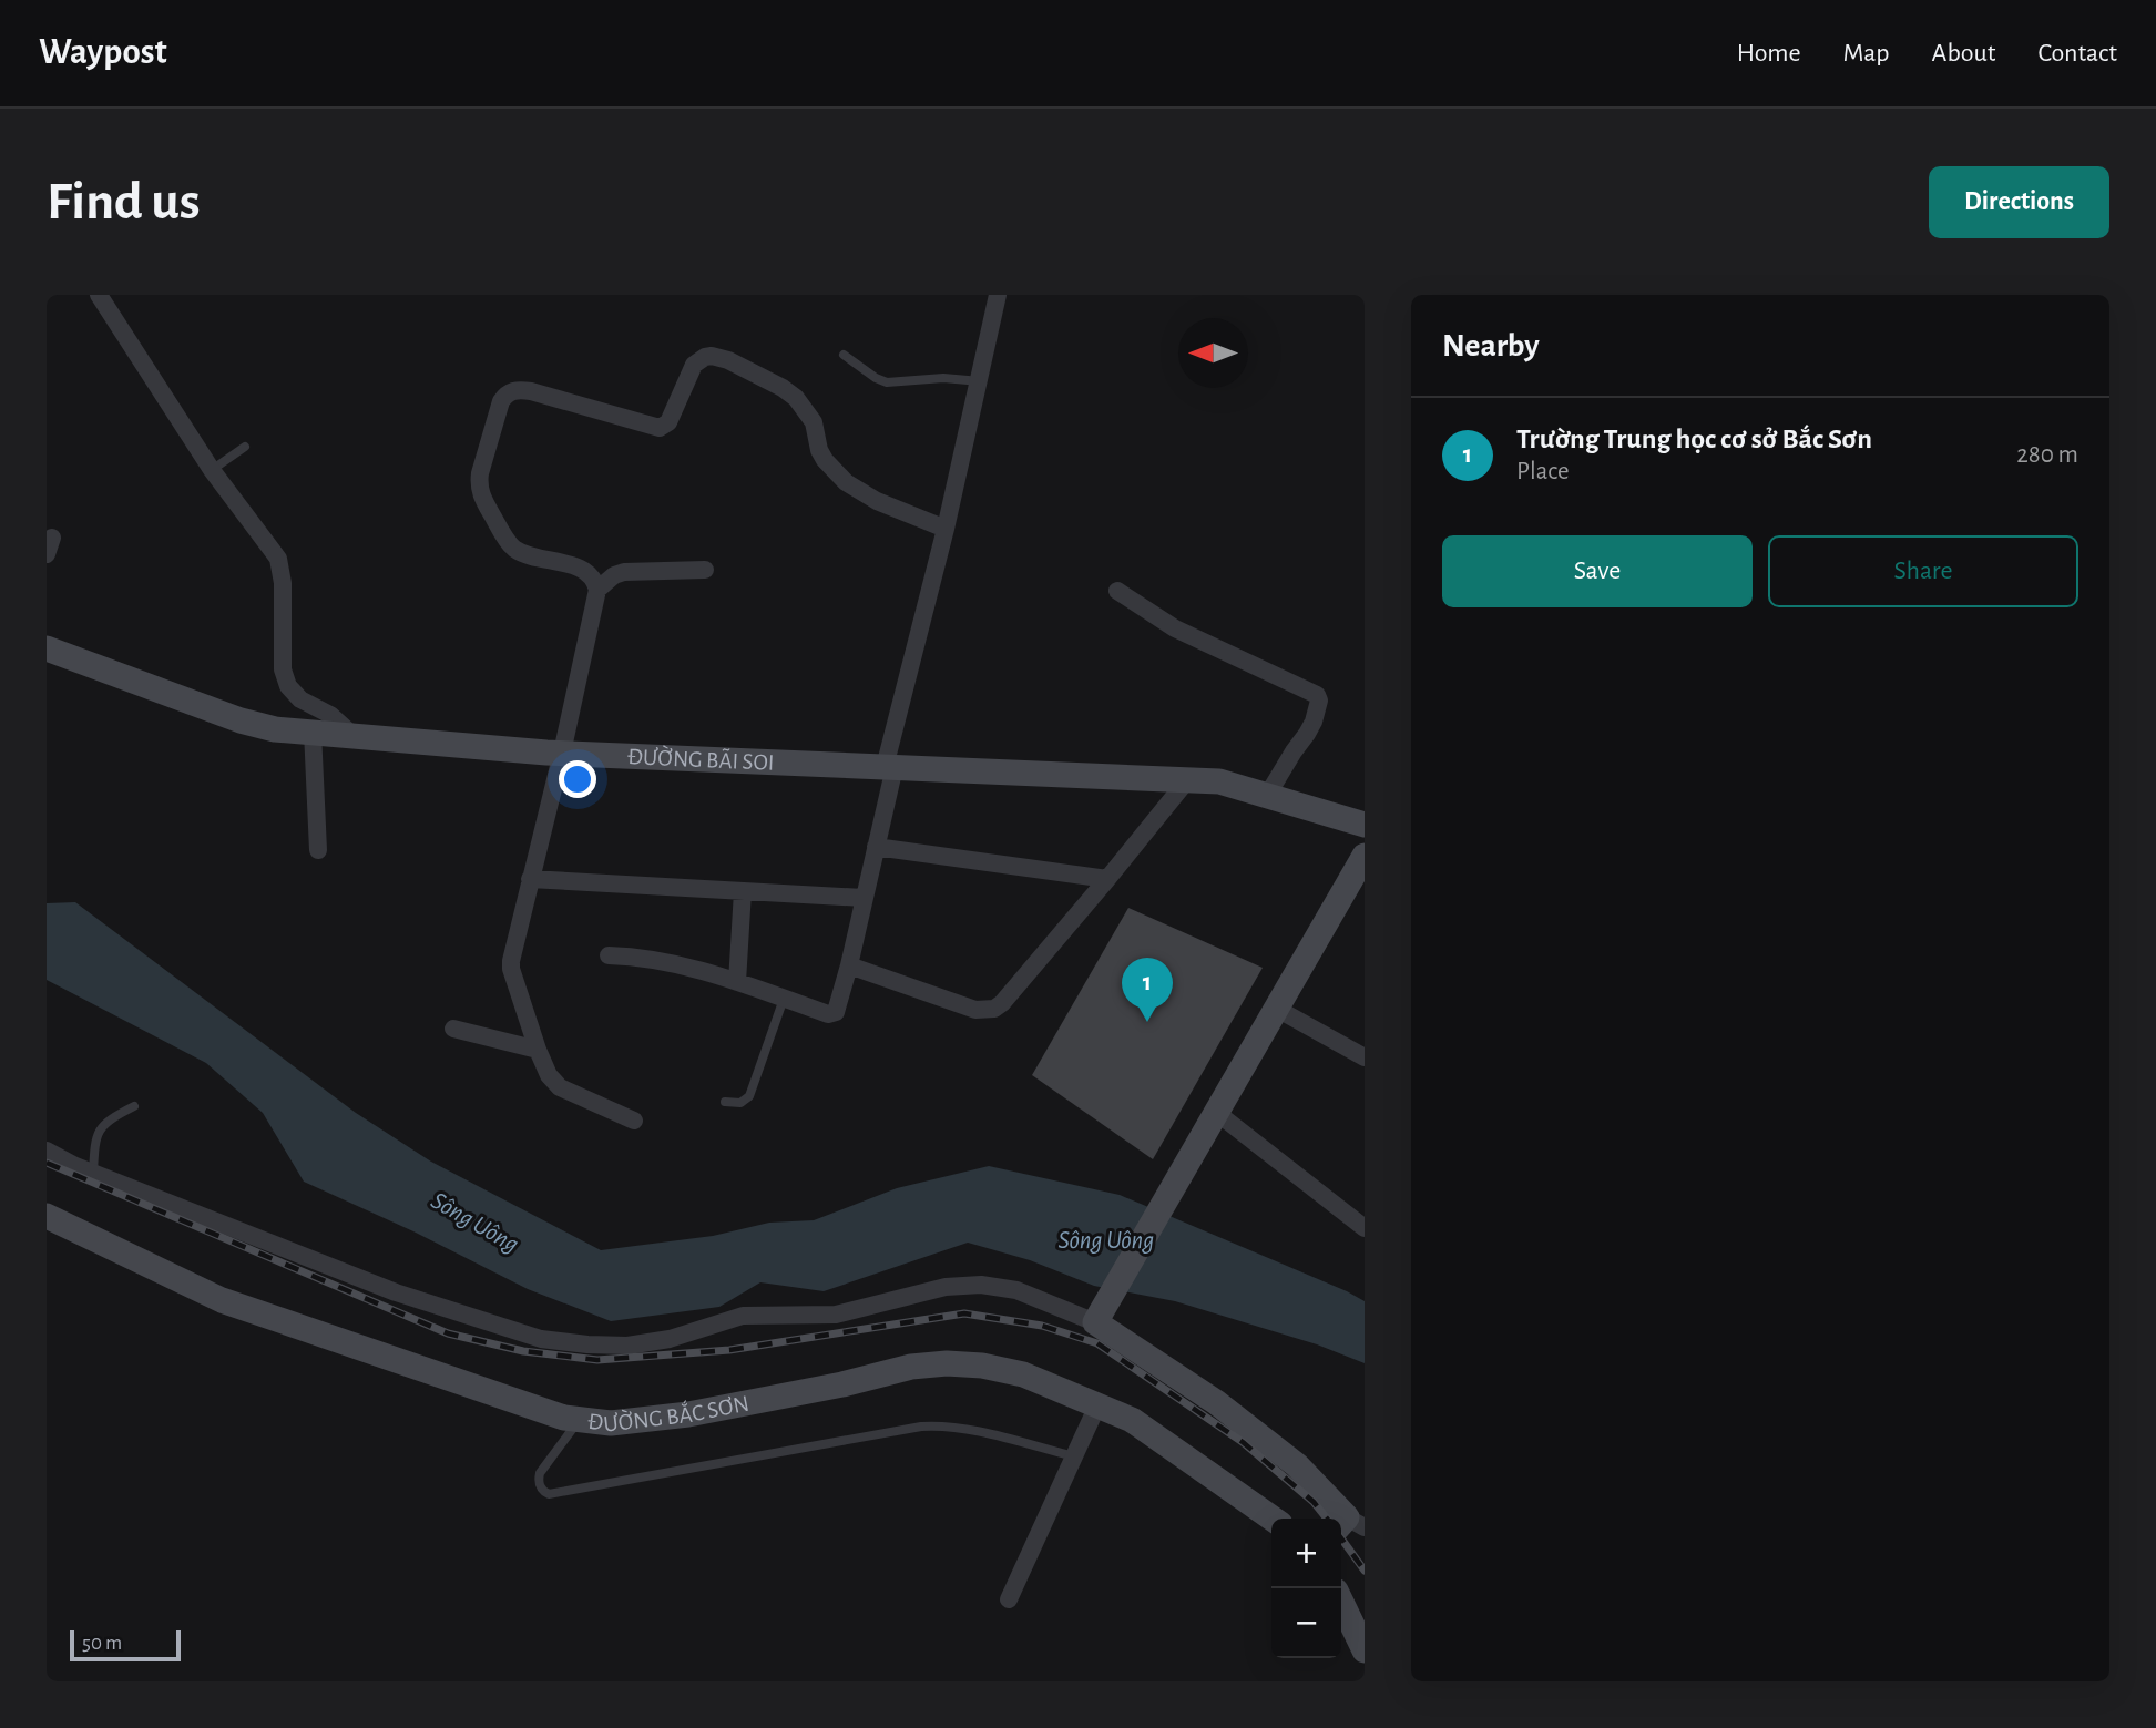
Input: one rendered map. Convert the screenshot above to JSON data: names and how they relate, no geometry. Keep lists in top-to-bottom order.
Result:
{
  "streets": {
    "main road": ["ĐƯỜNG BÃI SOI", "ĐƯỜNG BẮC SƠN"]
  },
  "water": ["Sông Uông"],
  "scale_bar": "50 m",
  "north": "left",
  "page": {
    "header": "Waypost",
    "nav": [
      "Home",
      "Map",
      "About",
      "Contact"
    ],
    "buttons": [
      "Directions",
      ["Save", "Share"]
    ],
    "title": "Find us",
    "heading": "Nearby",
    "list": [
      {
        "mark": "1",
        "name": "Trường Trung học cơ sở Bắc Sơn",
        "note": "Place",
        "value": "280 m"
      }
    ],
    "pins": "1",
    "map_buttons": ["+", "−"],
    "scale": "50 m"
  }
}
